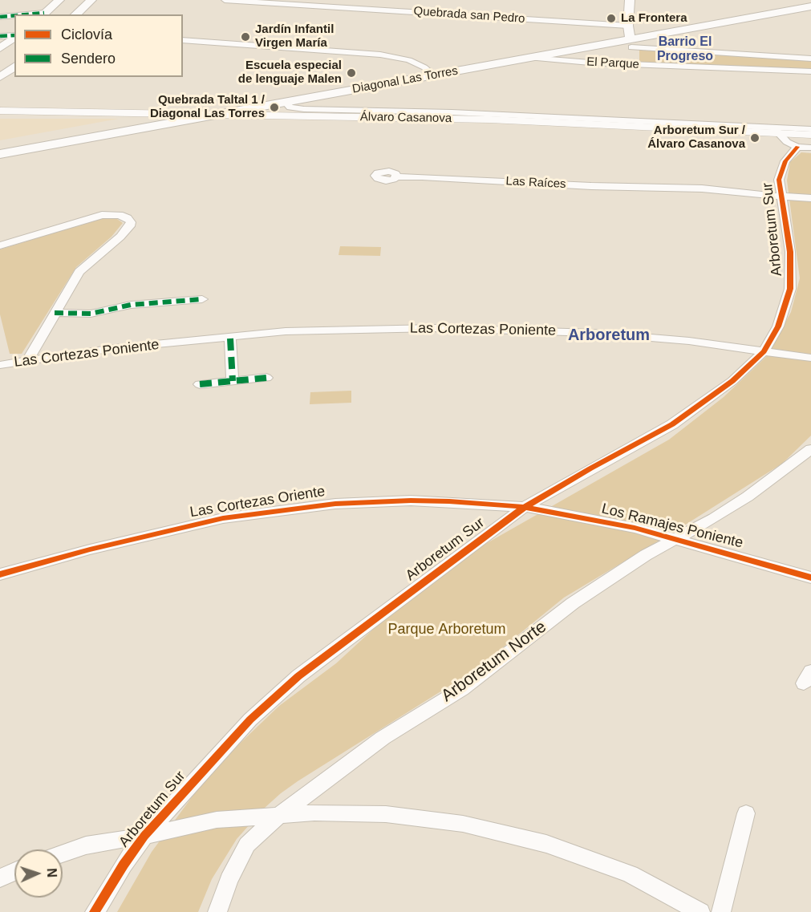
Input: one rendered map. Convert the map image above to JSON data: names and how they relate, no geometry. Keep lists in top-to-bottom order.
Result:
{
  "streets": {
    "main road": ["Diagonal Las Torres"],
    "street": [
      "Quebrada san Pedro",
      "El Parque",
      "Álvaro Casanova",
      "Las Raíces",
      "Arboretum Sur",
      "Las Cortezas Poniente",
      "Las Cortezas Oriente",
      "Los Ramajes Poniente",
      "Arboretum Norte"
    ]
  },
  "crossings": [
    ["Quebrada san Pedro", "El Parque"],
    ["Quebrada san Pedro", "Diagonal Las Torres"],
    ["El Parque", "Diagonal Las Torres"],
    ["Diagonal Las Torres", "Álvaro Casanova"],
    ["Álvaro Casanova", "Arboretum Sur"],
    ["Las Raíces", "Arboretum Sur"],
    ["Arboretum Sur", "Las Cortezas Poniente"],
    ["Arboretum Sur", "Las Cortezas Oriente"],
    ["Arboretum Sur", "Los Ramajes Poniente"],
    ["Las Cortezas Oriente", "Los Ramajes Poniente"],
    ["Los Ramajes Poniente", "Arboretum Norte"]
  ],
  "districts": ["Barrio El Progreso", "Arboretum"],
  "parks": ["Parque Arboretum"],
  "places": [
    "La Frontera",
    "Jardín Infantil Virgen María",
    "Escuela especial de lenguaje Malen",
    "Quebrada Taltal 1 / Diagonal Las Torres",
    "Arboretum Sur / Álvaro Casanova"
  ],
  "legend": ["Ciclovía", "Sendero"],
  "north": "right"
}
